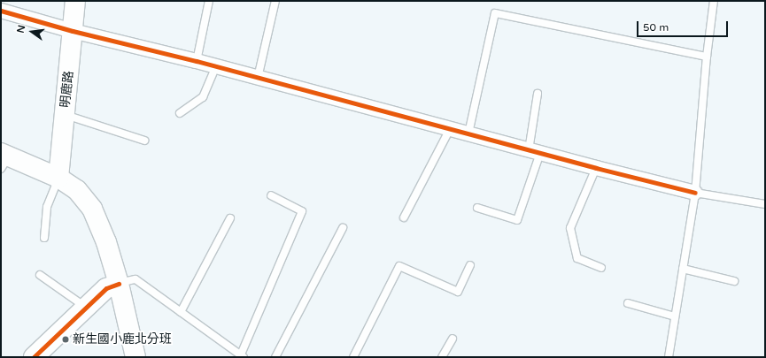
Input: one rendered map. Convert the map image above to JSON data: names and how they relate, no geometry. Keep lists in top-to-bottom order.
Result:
{
  "streets": {
    "street": ["明鹿路"]
  },
  "places": ["新生國小鹿北分班"],
  "scale_bar": "50 m",
  "north": "left"
}
